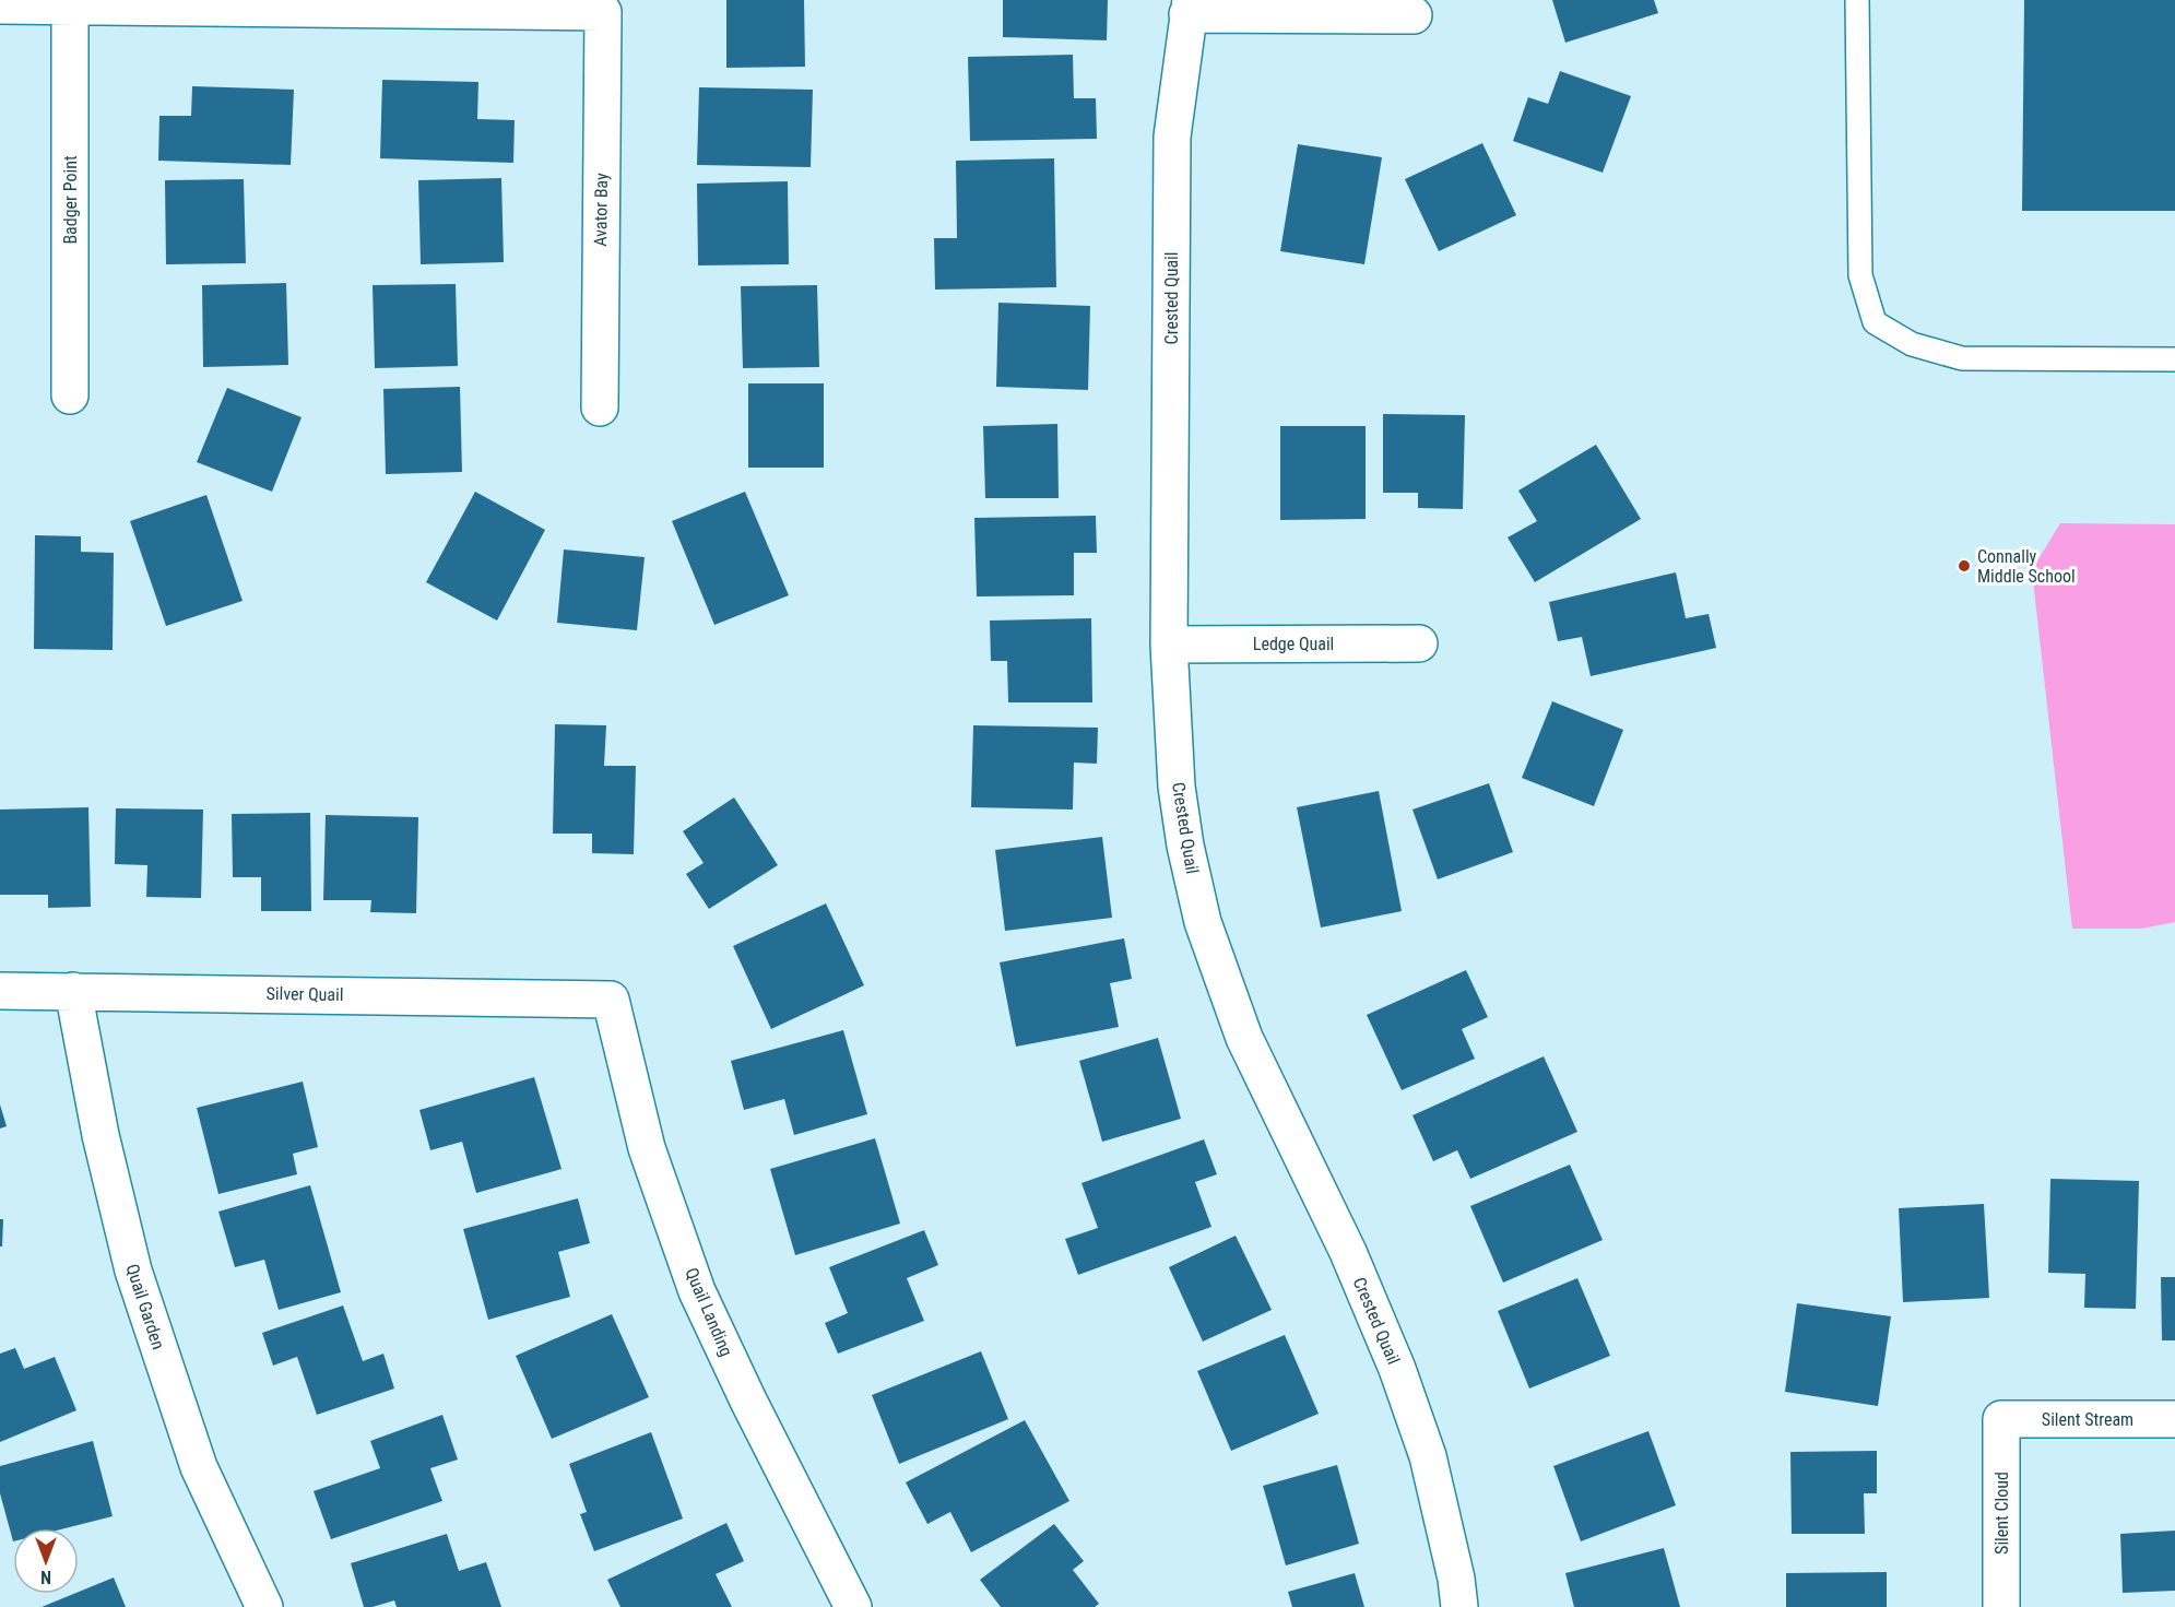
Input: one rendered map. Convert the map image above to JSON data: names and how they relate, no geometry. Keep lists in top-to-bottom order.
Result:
{
  "streets": {
    "street": [
      "Badger Point",
      "Avator Bay",
      "Crested Quail",
      "Ledge Quail",
      "Silver Quail",
      "Quail Garden",
      "Quail Landing",
      "Silent Stream",
      "Silent Cloud"
    ]
  },
  "crossings": [
    ["Badger Point", "Avator Bay"],
    ["Crested Quail", "Ledge Quail"],
    ["Silver Quail", "Quail Garden"],
    ["Silver Quail", "Quail Landing"],
    ["Silent Stream", "Silent Cloud"]
  ],
  "places": ["Connally Middle School"],
  "north": "bottom"
}
